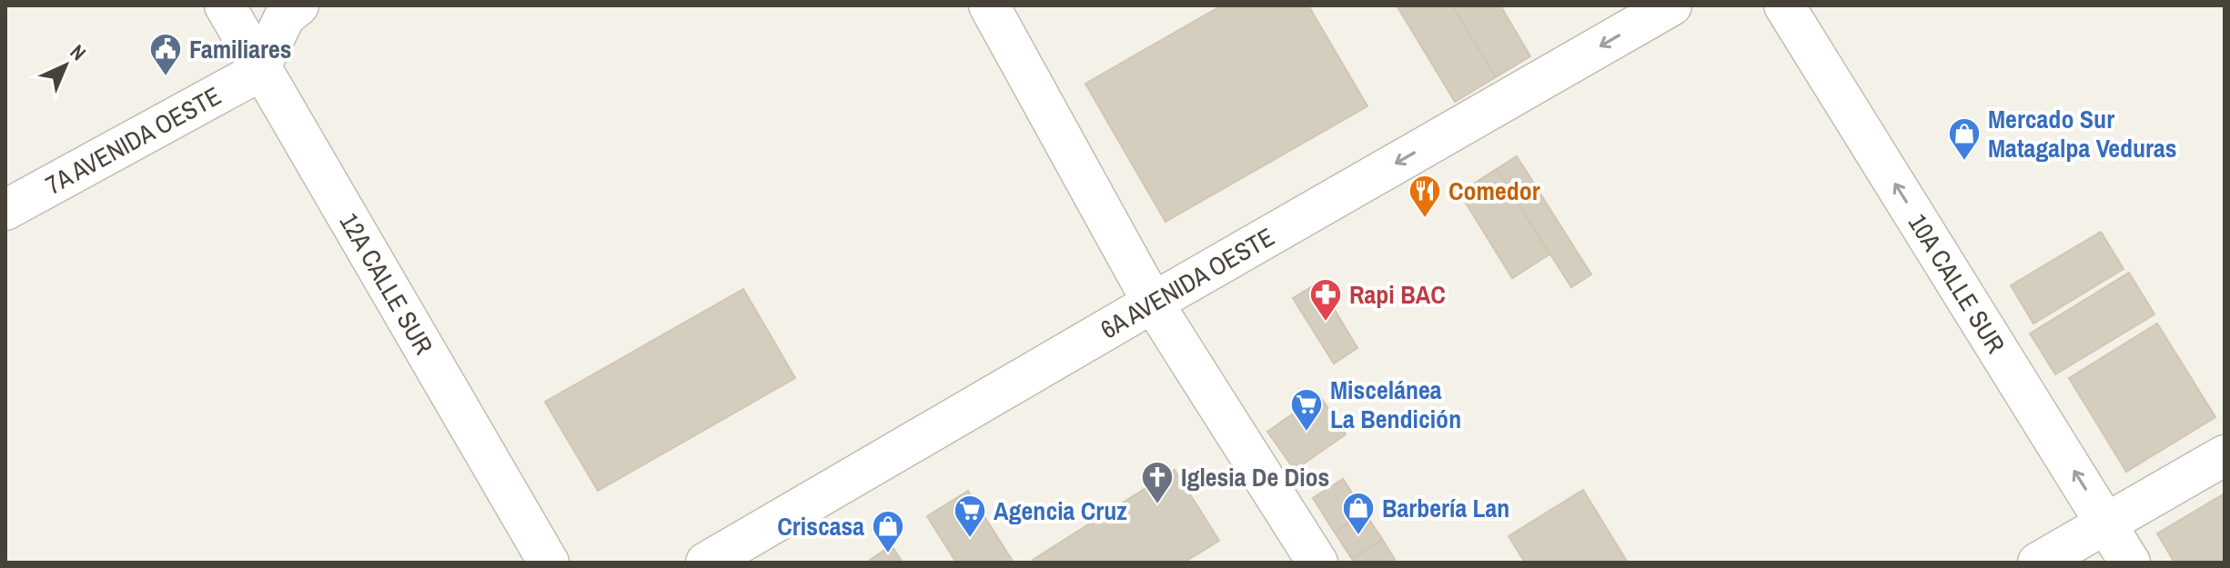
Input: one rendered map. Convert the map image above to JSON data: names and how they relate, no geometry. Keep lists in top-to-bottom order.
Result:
{
  "streets": {
    "street": [
      "7A AVENIDA OESTE",
      "6A AVENIDA OESTE",
      "10A CALLE SUR",
      "12A CALLE SUR"
    ]
  },
  "crossings": [
    ["7A AVENIDA OESTE", "12A CALLE SUR"]
  ],
  "one_way": ["6A AVENIDA OESTE", "10A CALLE SUR"],
  "places": {
    "public building": ["Familiares"],
    "shop": ["Mercado Sur Matagalpa Veduras", "Barbería Lan", "Criscasa"],
    "restaurant": ["Comedor"],
    "pharmacy": ["Rapi BAC"],
    "supermarket": ["Miscelánea La Bendición", "Agencia Cruz"],
    "church": ["Iglesia De Dios"]
  },
  "north": "top right"
}
